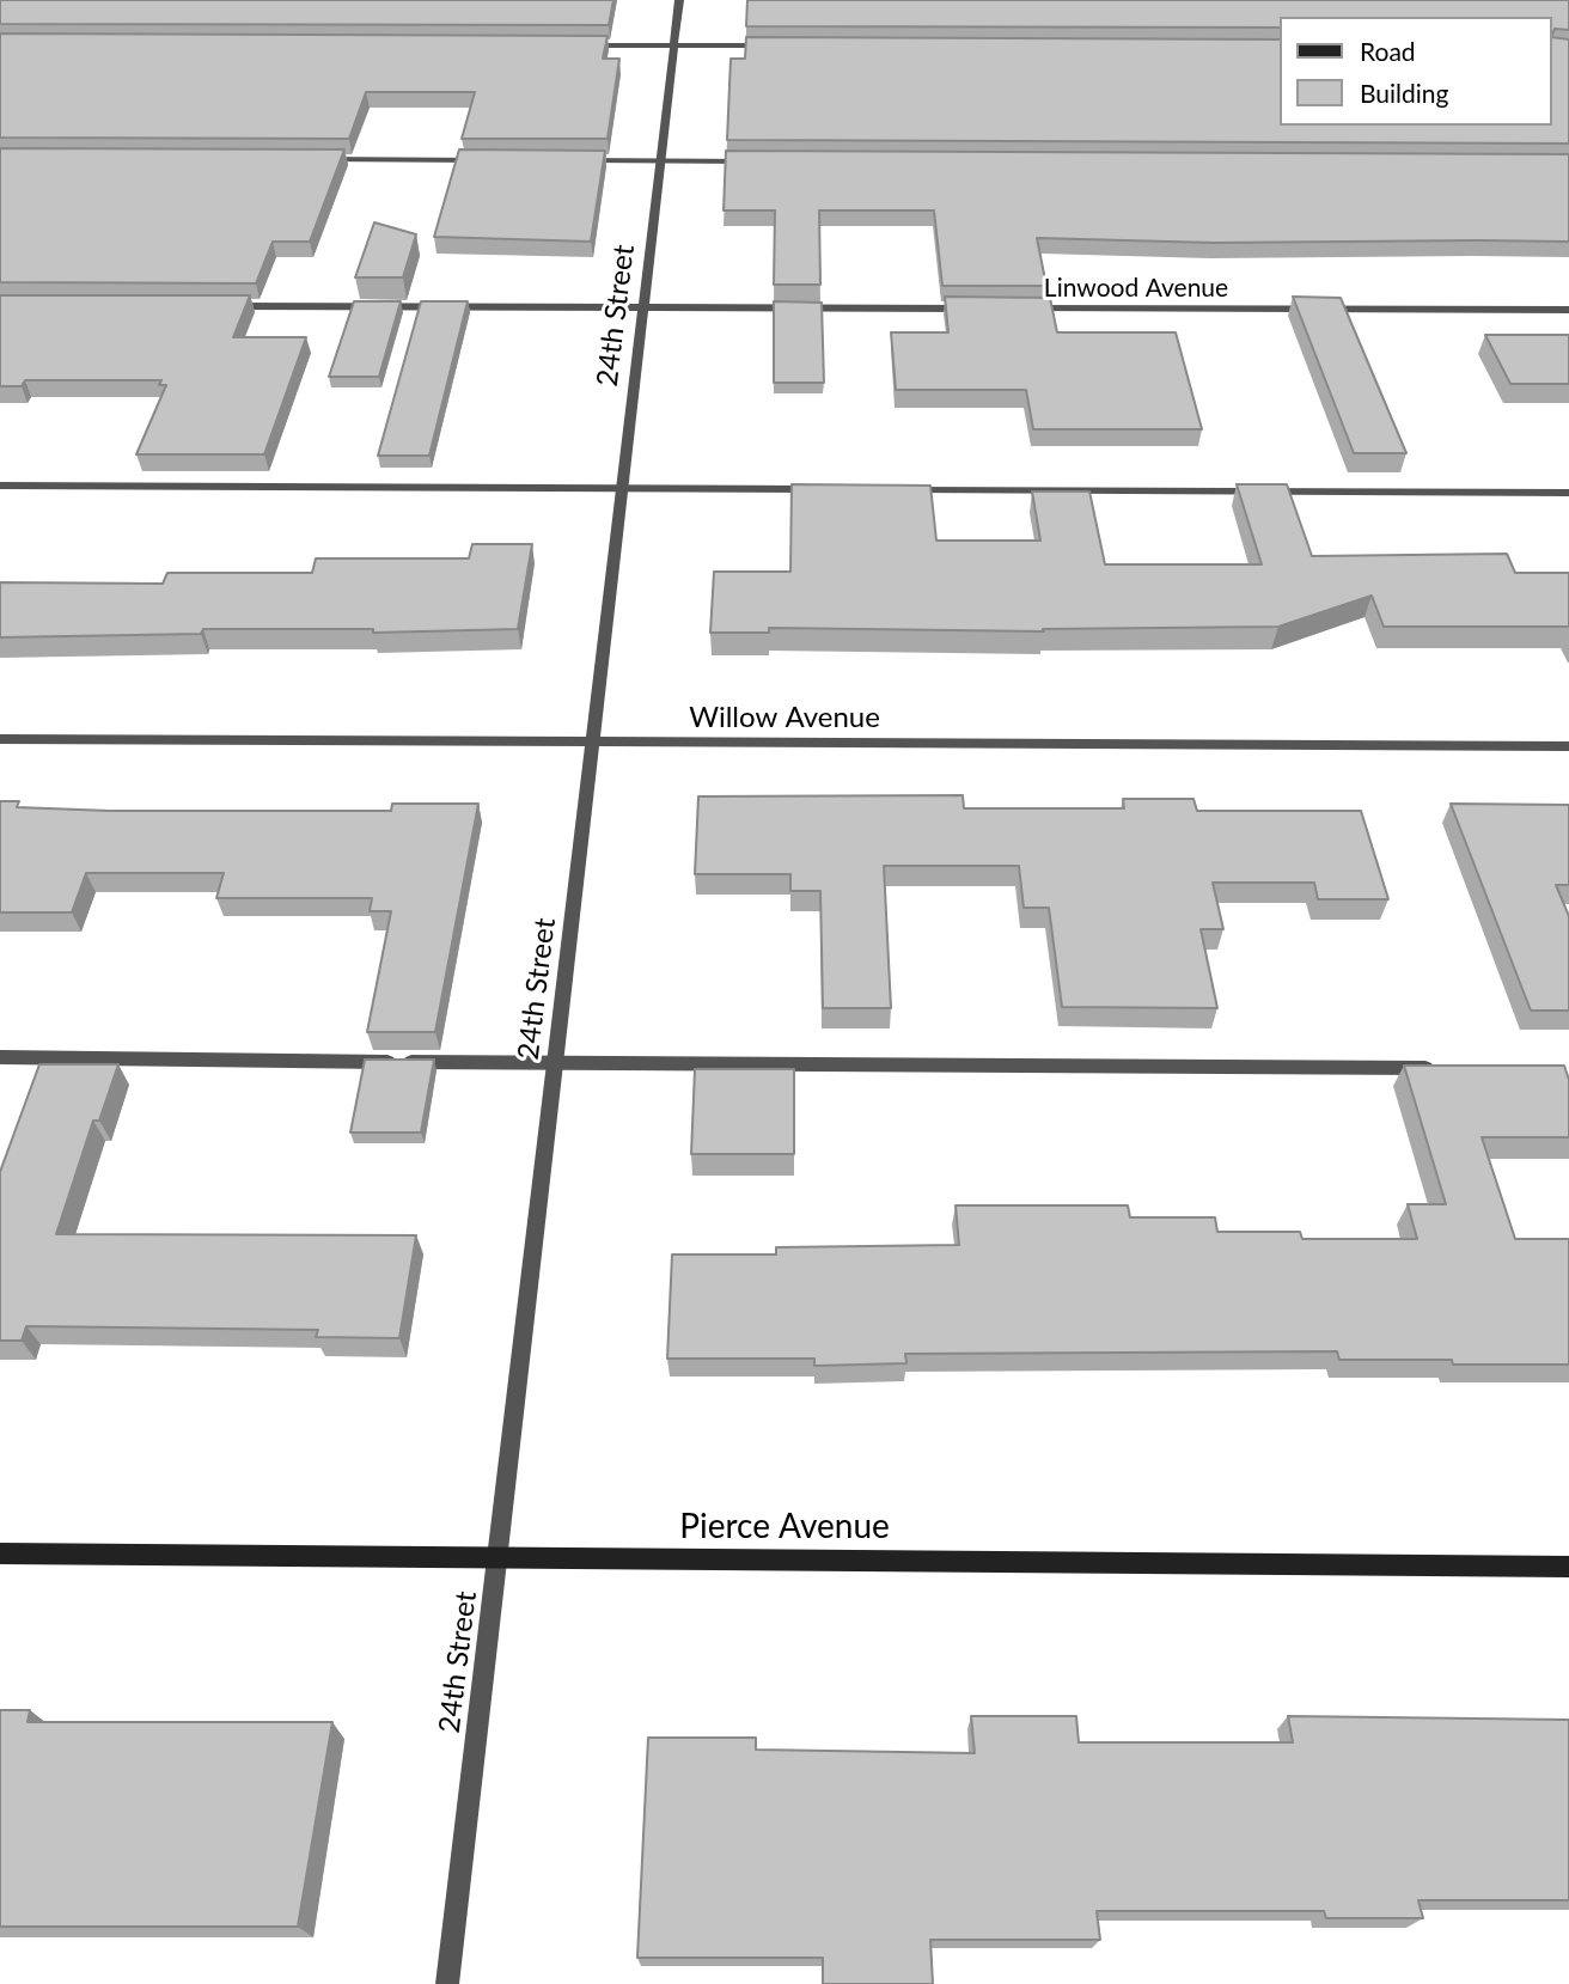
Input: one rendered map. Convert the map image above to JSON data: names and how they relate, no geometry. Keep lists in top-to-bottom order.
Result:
{
  "streets": {
    "street": [
      "Linwood Avenue",
      "24th Street",
      "Willow Avenue",
      "Pierce Avenue"
    ]
  },
  "crossings": [
    ["24th Street", "Willow Avenue"],
    ["24th Street", "Pierce Avenue"]
  ],
  "legend": ["Road", "Building"]
}
